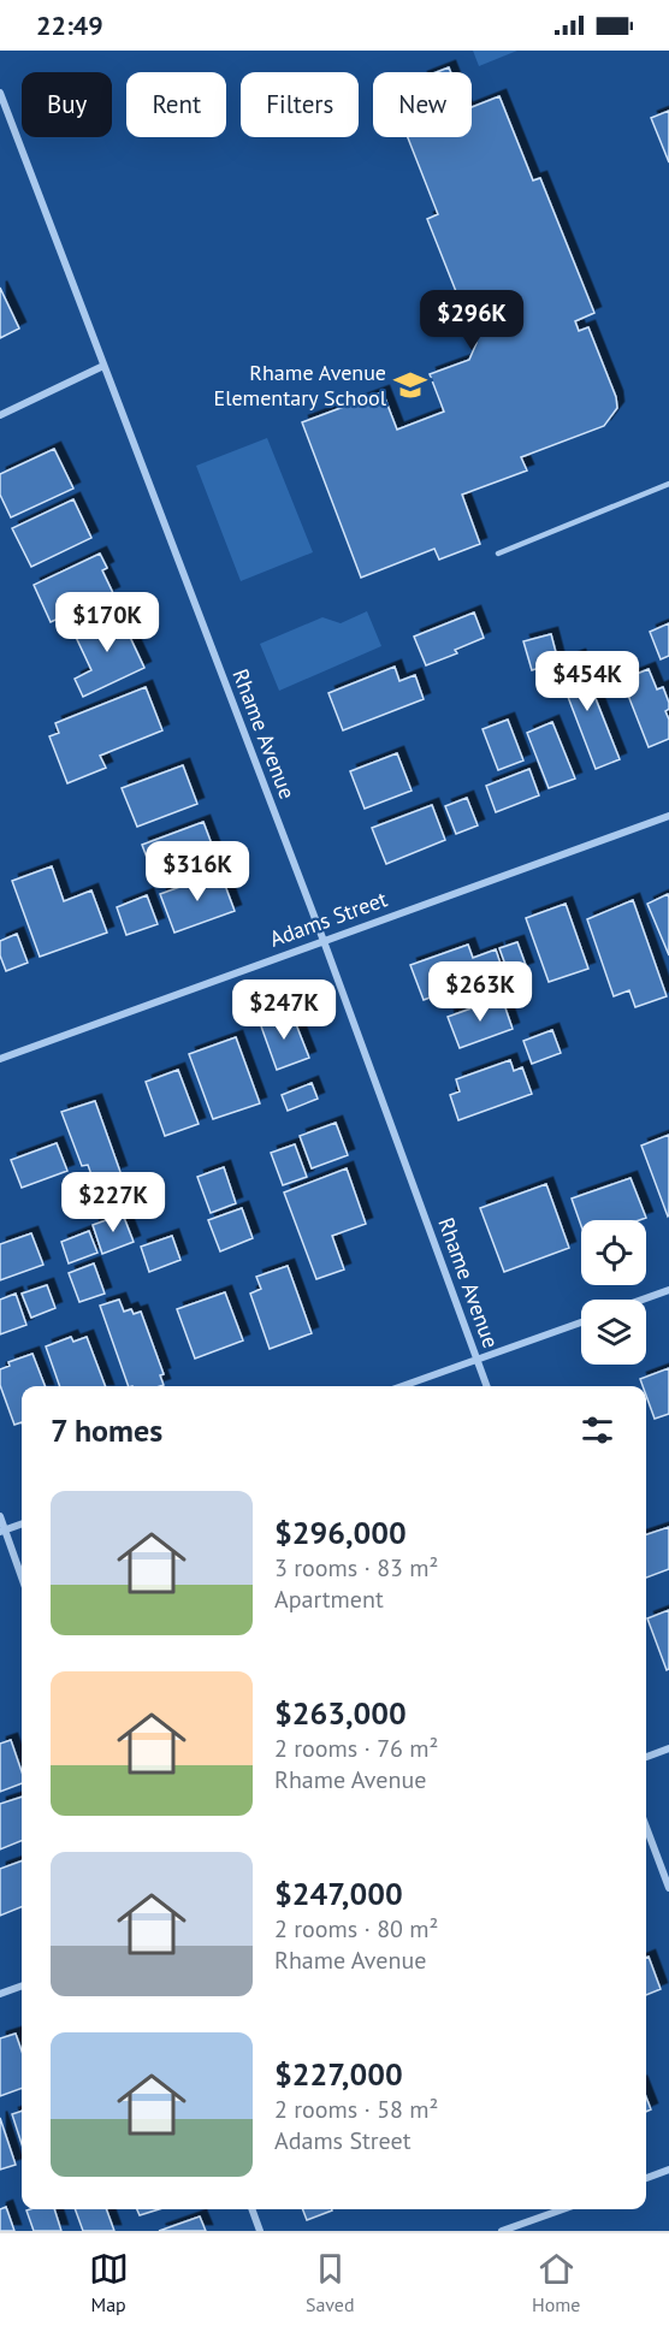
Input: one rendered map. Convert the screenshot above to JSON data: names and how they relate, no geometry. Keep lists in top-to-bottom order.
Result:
{
  "streets": {
    "street": ["Rhame Avenue", "Adams Street"]
  },
  "crossings": [
    ["Rhame Avenue", "Adams Street"]
  ],
  "places": {
    "school or university": ["Rhame Avenue Elementary School"]
  },
  "page": {
    "status": "22:49",
    "chip": [
      "Buy",
      "Rent",
      "Filters",
      "New"
    ],
    "price": [
      "$296K",
      "$170K",
      "$454K",
      "$316K",
      "$263K",
      "$247K",
      "$227K"
    ],
    "heading": "7 homes",
    "list": [
      {
        "name": "$296,000",
        "note": "3 rooms · 83 m² · Apartment"
      },
      {
        "name": "$263,000",
        "note": "2 rooms · 76 m² · Rhame Avenue"
      },
      {
        "name": "$247,000",
        "note": "2 rooms · 80 m² · Rhame Avenue"
      },
      {
        "name": "$227,000",
        "note": "2 rooms · 58 m² · Adams Street"
      }
    ],
    "tabs": ["Map", "Saved", "Home"]
  }
}
